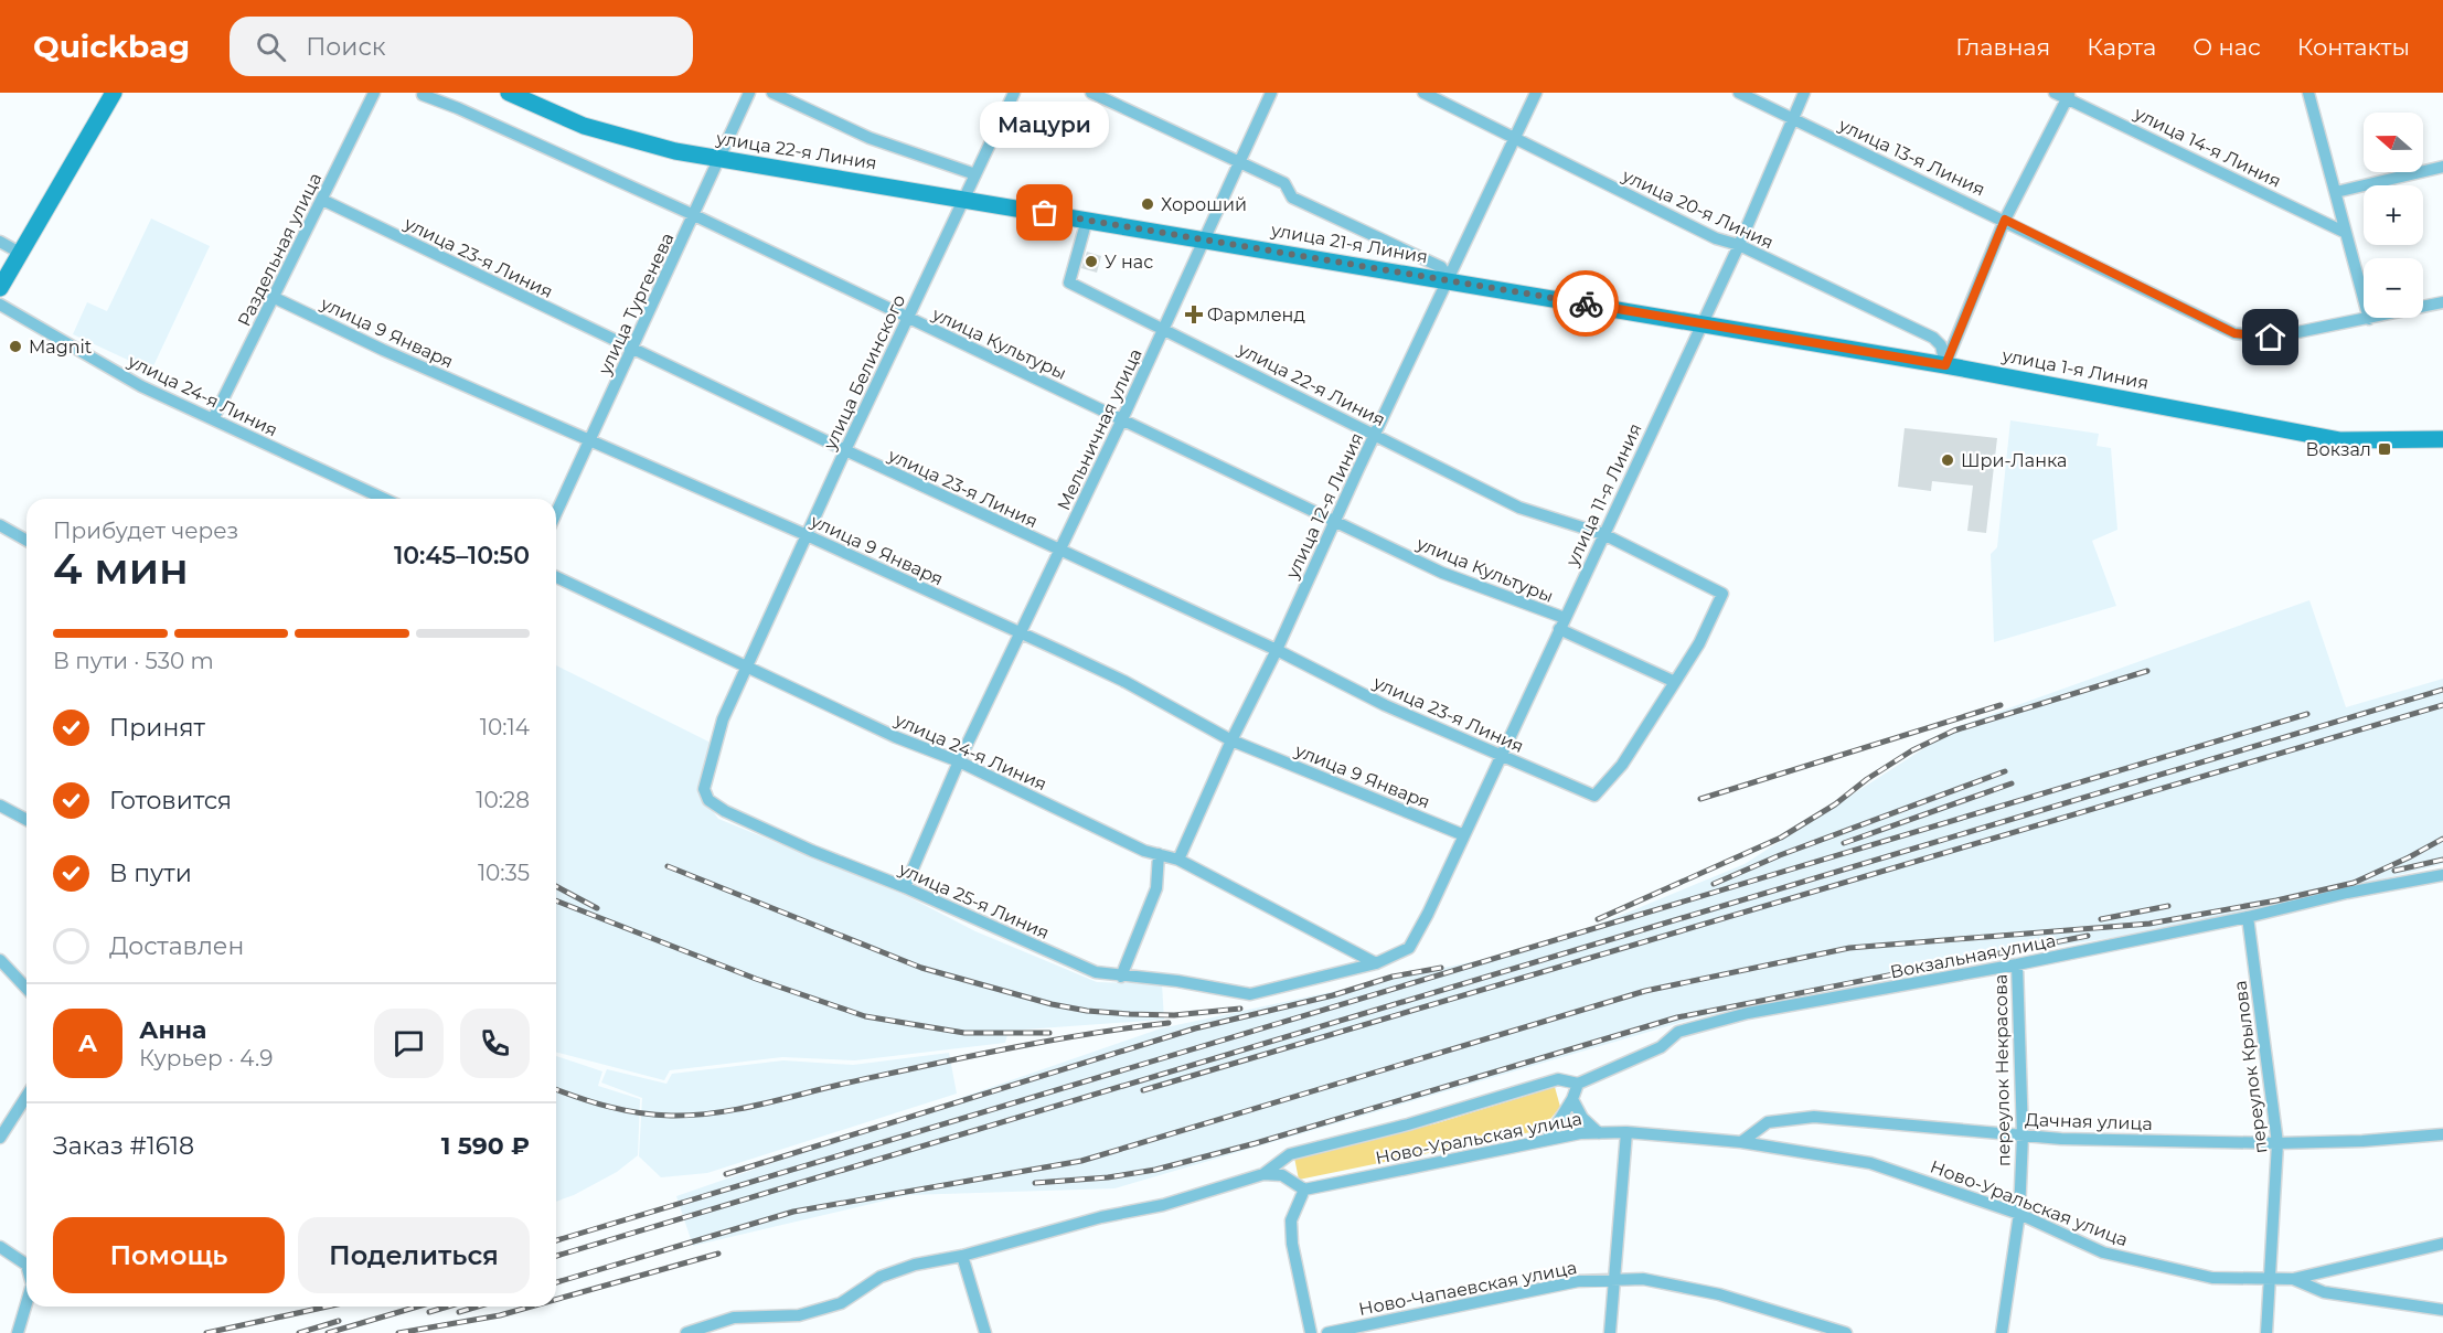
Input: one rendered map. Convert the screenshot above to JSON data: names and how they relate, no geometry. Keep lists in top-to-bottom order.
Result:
{
  "streets": {
    "main road": ["улица 22-я Линия", "улица 21-я Линия", "улица 1-я Линия"],
    "street": [
      "улица 14-я Линия",
      "улица 13-я Линия",
      "улица 20-я Линия",
      "Раздельная улица",
      "улица 23-я Линия",
      "улица Тургенева",
      "улица 9 Января",
      "улица Культуры",
      "улица Белинского",
      "улица 24-я Линия",
      "Мельничная улица",
      "улица 11-я Линия",
      "улица 12-я Линия",
      "улица 25-я Линия",
      "Вокзальная улица",
      "переулок Крылова",
      "переулок Некрасова",
      "Дачная улица",
      "Ново-Уральская улица",
      "Ново-Чапаевская улица"
    ]
  },
  "crossings": [
    ["улица 22-я Линия", "улица 21-я Линия"],
    ["улица 22-я Линия", "улица 23-я Линия"],
    ["улица 22-я Линия", "улица Тургенева"],
    ["улица 22-я Линия", "улица Культуры"],
    ["улица 22-я Линия", "улица Белинского"],
    ["улица 22-я Линия", "Мельничная улица"],
    ["улица 22-я Линия", "улица 11-я Линия"],
    ["улица 22-я Линия", "улица 12-я Линия"],
    ["улица 13-я Линия", "улица 11-я Линия"],
    ["улица 20-я Линия", "улица 1-я Линия"],
    ["улица 20-я Линия", "улица 11-я Линия"],
    ["улица 20-я Линия", "улица 12-я Линия"],
    ["улица 21-я Линия", "улица 1-я Линия"],
    ["улица 21-я Линия", "Мельничная улица"],
    ["улица 21-я Линия", "улица 11-я Линия"],
    ["улица 21-я Линия", "улица 12-я Линия"],
    ["Раздельная улица", "улица 23-я Линия"],
    ["Раздельная улица", "улица 9 Января"],
    ["Раздельная улица", "улица 24-я Линия"],
    ["улица 23-я Линия", "улица Тургенева"],
    ["улица 23-я Линия", "улица Культуры"],
    ["улица 23-я Линия", "улица Белинского"],
    ["улица 23-я Линия", "Мельничная улица"],
    ["улица 23-я Линия", "улица 11-я Линия"],
    ["улица 23-я Линия", "улица 12-я Линия"],
    ["улица Тургенева", "улица 9 Января"],
    ["улица Тургенева", "улица Культуры"],
    ["улица 9 Января", "улица Белинского"],
    ["улица 9 Января", "Мельничная улица"],
    ["улица 9 Января", "улица 11-я Линия"],
    ["улица 9 Января", "улица 12-я Линия"],
    ["улица Культуры", "улица Белинского"],
    ["улица Культуры", "Мельничная улица"],
    ["улица Культуры", "улица 11-я Линия"],
    ["улица Культуры", "улица 12-я Линия"],
    ["улица 1-я Линия", "улица 11-я Линия"],
    ["улица Белинского", "улица 24-я Линия"],
    ["улица Белинского", "улица 25-я Линия"],
    ["улица 24-я Линия", "Мельничная улица"],
    ["улица 24-я Линия", "улица 11-я Линия"],
    ["улица 24-я Линия", "улица 12-я Линия"],
    ["улица 24-я Линия", "улица 25-я Линия"],
    ["Мельничная улица", "улица 25-я Линия"],
    ["улица 11-я Линия", "улица 25-я Линия"],
    ["Вокзальная улица", "переулок Крылова"],
    ["Вокзальная улица", "переулок Некрасова"],
    ["переулок Крылова", "Дачная улица"],
    ["переулок Крылова", "Ново-Уральская улица"],
    ["переулок Некрасова", "Дачная улица"],
    ["переулок Некрасова", "Ново-Уральская улица"],
    ["Дачная улица", "Ново-Уральская улица"]
  ],
  "places": {
    "other": [
      "Хороший",
      "Мацури",
      "У нас",
      "Magnit",
      "Шри-Ланка"
    ],
    "health": ["Фармленд"],
    "transit": ["Вокзал"]
  },
  "north": "left",
  "page": {
    "header": "Quickbag",
    "search": "Поиск",
    "nav": [
      "Главная",
      "Карта",
      "О нас",
      "Контакты"
    ],
    "bubble": "Мацури",
    "map_buttons": ["+", "−"],
    "heading": ["4 мин", "Прибудет через", "10:45–10:50"],
    "panel": [
      "Анна",
      "Курьер · 4.9",
      "Заказ #1618",
      "1 590 ₽"
    ],
    "bar": "В пути · 530 m",
    "list": [
      ["Принят", "10:14"],
      ["Готовится", "10:28"],
      ["В пути", "10:35"],
      "Доставлен"
    ],
    "round": "А",
    "buttons": ["Помощь", "Поделиться"]
  }
}
